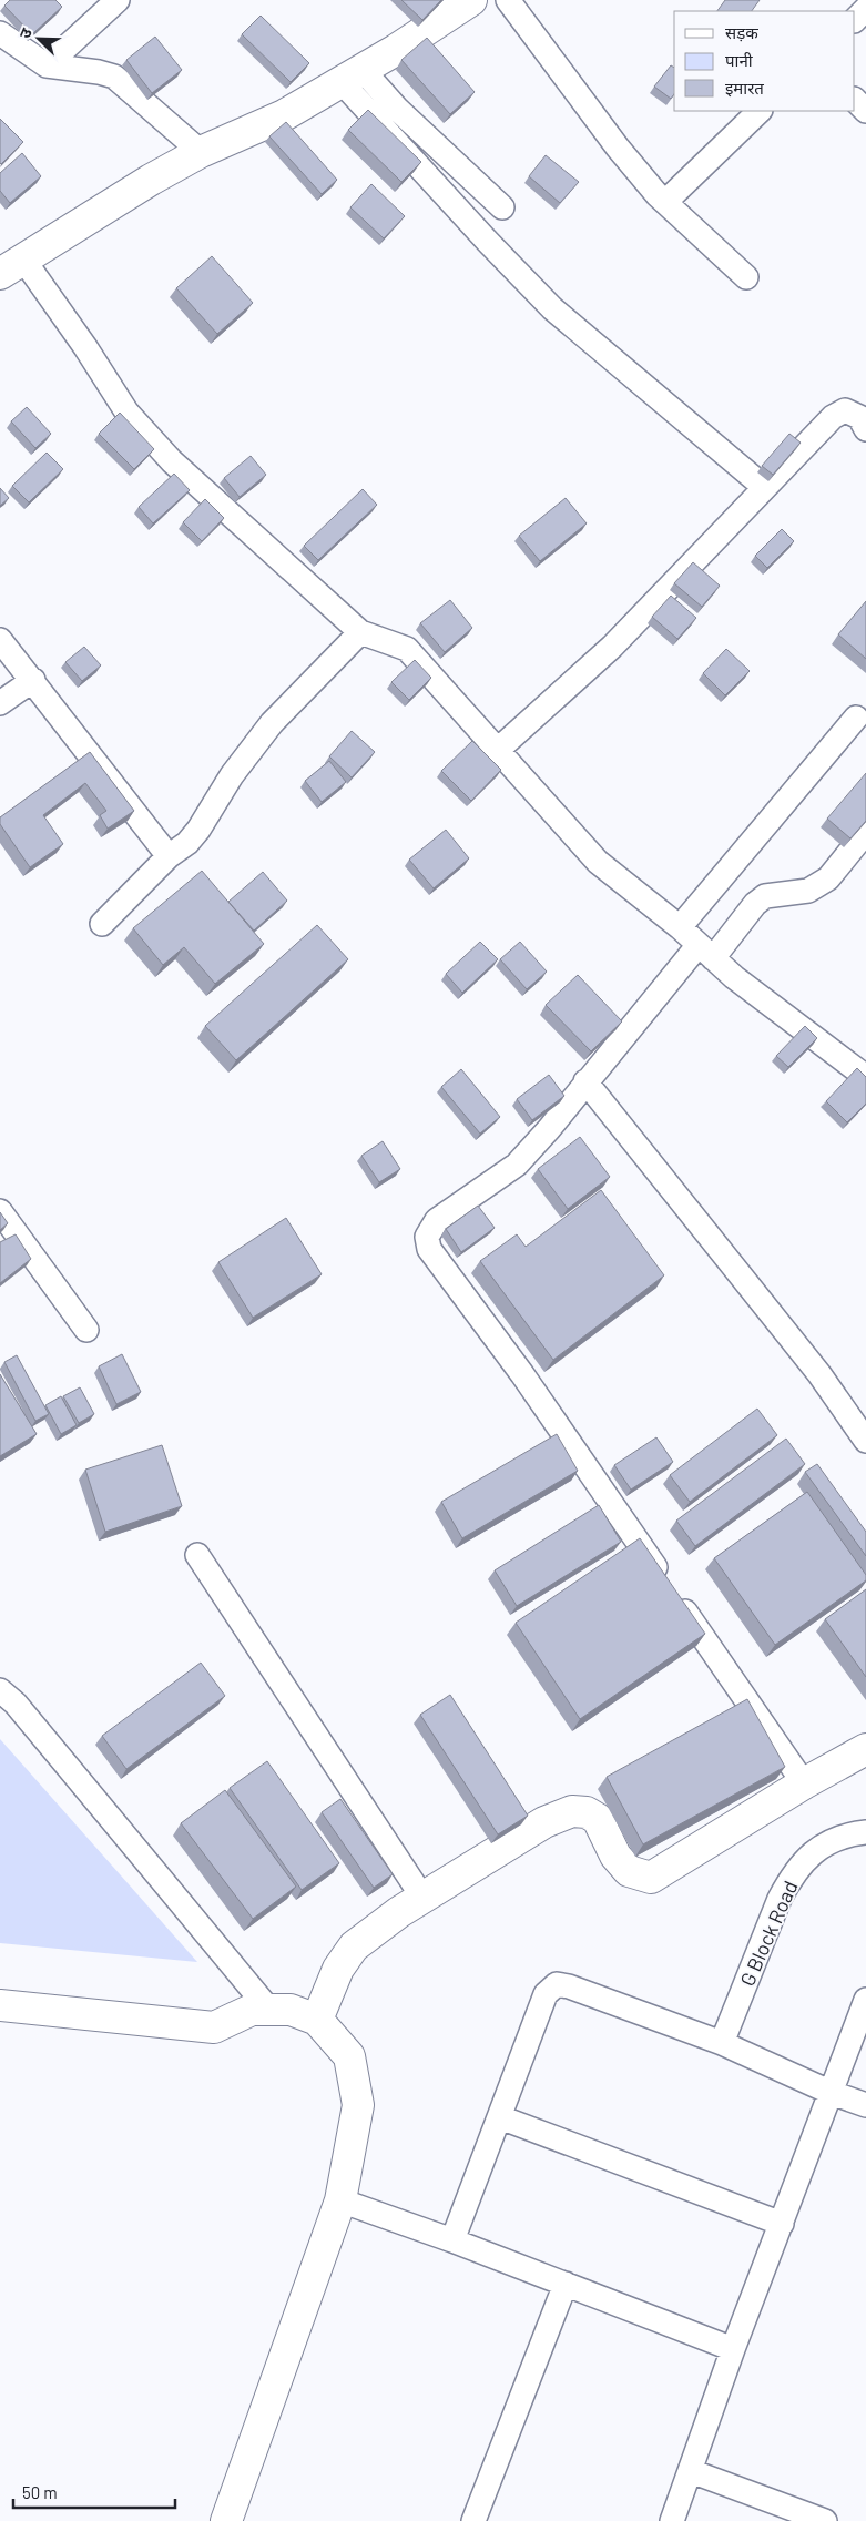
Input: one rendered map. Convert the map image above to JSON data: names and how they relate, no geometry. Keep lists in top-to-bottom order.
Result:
{
  "streets": {
    "street": ["G Block Road"]
  },
  "legend": ["सड़क", "पानी", "इमारत"],
  "scale_bar": "50 m",
  "north": "top left"
}
